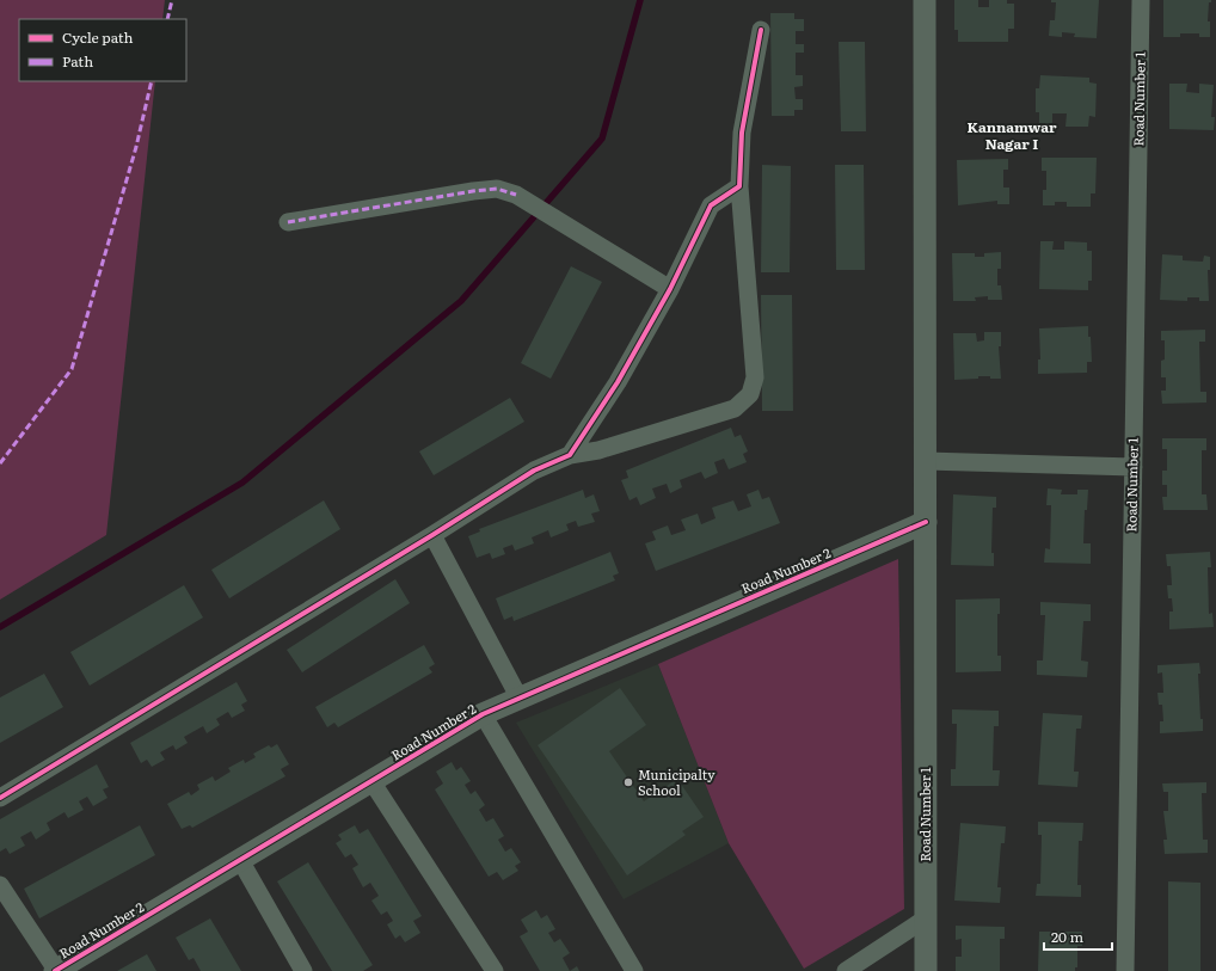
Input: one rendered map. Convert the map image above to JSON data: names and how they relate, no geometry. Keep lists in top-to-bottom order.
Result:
{
  "streets": {
    "street": ["Road Number 1", "Road Number 2"]
  },
  "crossings": [
    ["Road Number 1", "Road Number 2"]
  ],
  "districts": ["Kannamwar Nagar I"],
  "places": ["Municipalty School"],
  "legend": ["Cycle path", "Path"],
  "scale_bar": "20 m"
}
